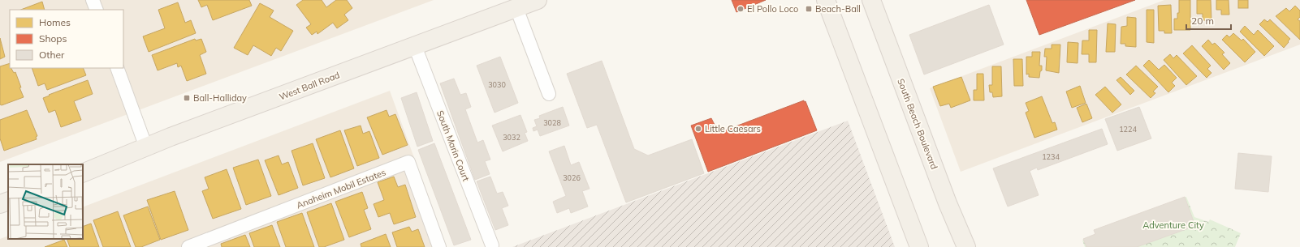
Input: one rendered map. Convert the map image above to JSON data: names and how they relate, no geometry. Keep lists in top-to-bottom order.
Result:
{
  "streets": {
    "main road": ["West Ball Road", "South Beach Boulevard"],
    "street": ["South Marin Court", "Anaheim Mobil Estates"]
  },
  "crossings": [
    ["West Ball Road", "South Marin Court"]
  ],
  "parks": ["Adventure City"],
  "places": {
    "other": ["El Pollo Loco", "Little Caesars"],
    "transit": ["Beach-Ball", "Ball-Halliday"]
  },
  "house_numbers": [
    "3030",
    "3028",
    "1224",
    "3032",
    "1234",
    "3026"
  ],
  "legend": ["Homes", "Shops", "Other"],
  "scale_bar": "20 m"
}
